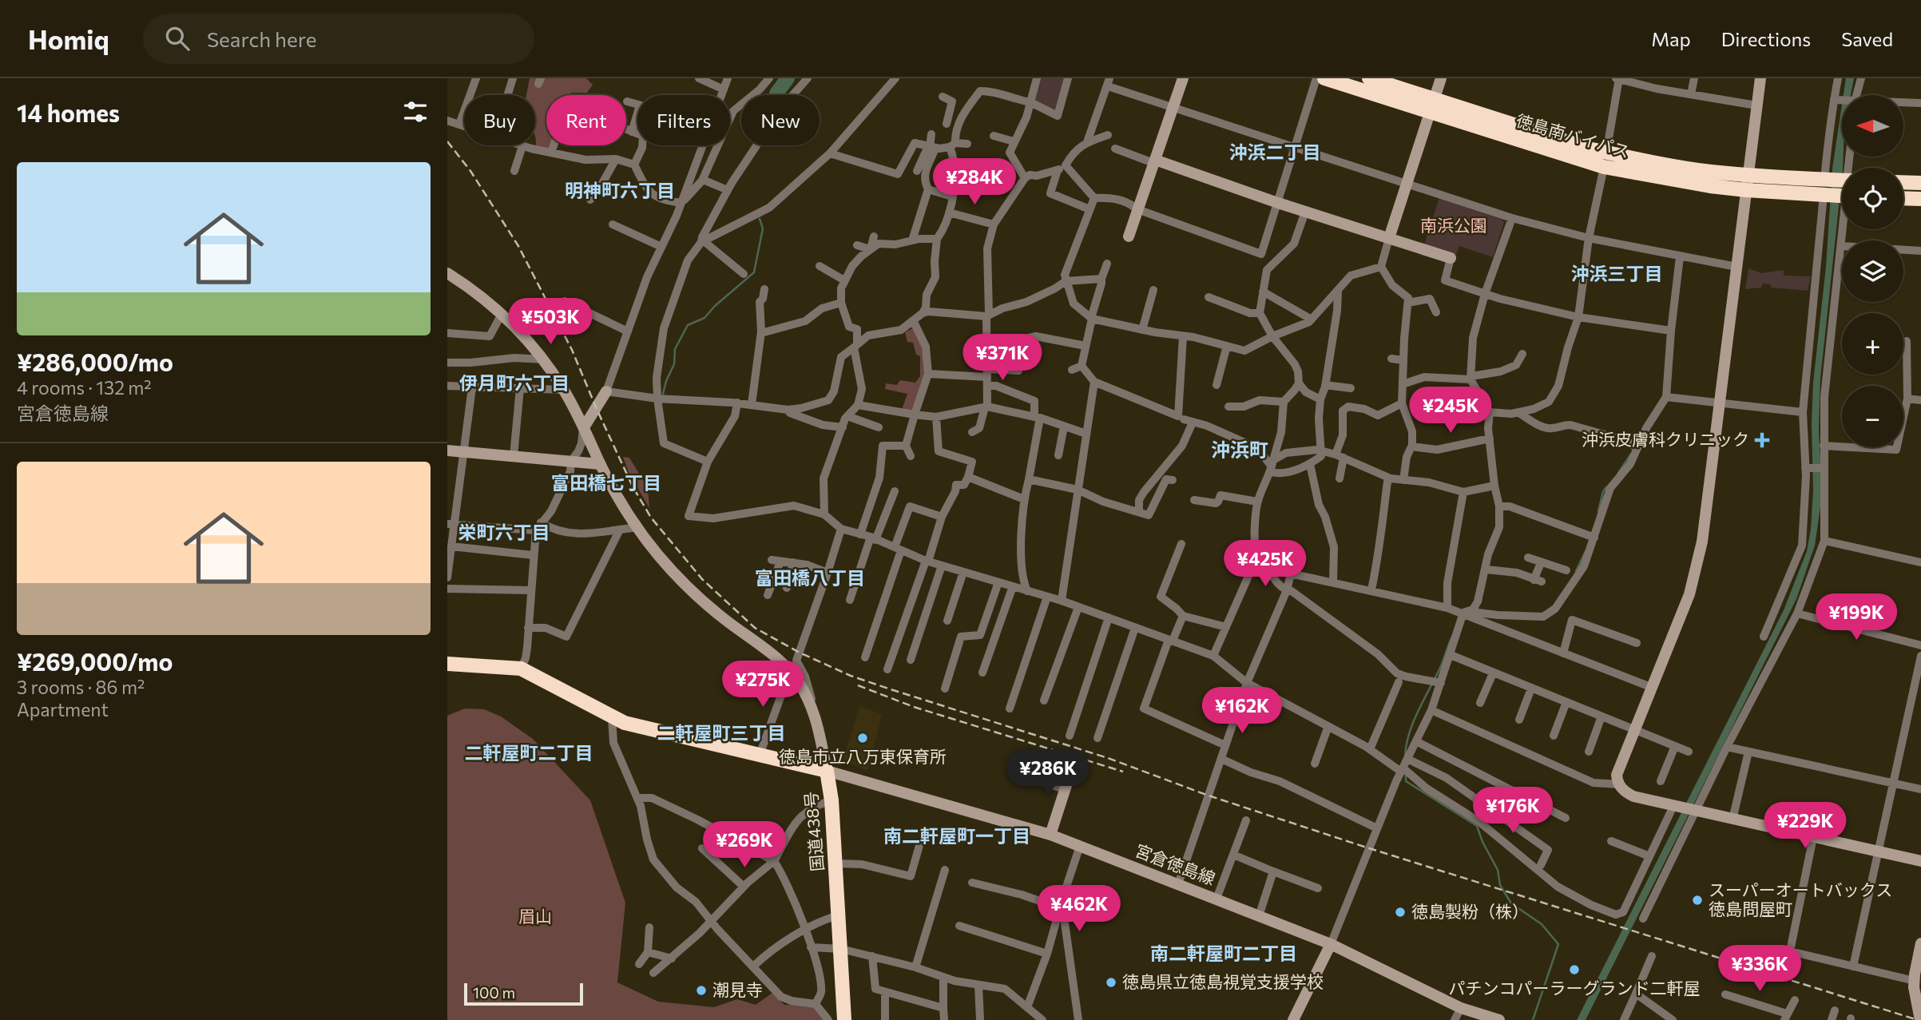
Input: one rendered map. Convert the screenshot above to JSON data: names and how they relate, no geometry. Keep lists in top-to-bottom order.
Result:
{
  "streets": {
    "highway": ["徳島南バイパス", "国道438号"],
    "street": ["宮倉徳島線"]
  },
  "crossings": [
    ["国道438号", "宮倉徳島線"]
  ],
  "districts": [
    "沖浜二丁目",
    "明神町六丁目",
    "沖浜三丁目",
    "伊月町六丁目",
    "沖浜町",
    "富田橋七丁目",
    "栄町六丁目",
    "富田橋八丁目",
    "二軒屋町三丁目",
    "二軒屋町二丁目",
    "南二軒屋町一丁目",
    "南二軒屋町二丁目"
  ],
  "parks": ["南浜公園", "眉山"],
  "places": {
    "health": ["沖浜皮膚科クリニック"],
    "other": [
      "徳島市立八万東保育所",
      "スーパーオートバックス 徳島問屋町",
      "徳島製粉（株）",
      "パチンコパーラーグランド二軒屋",
      "徳島県立徳島視覚支援学校",
      "潮見寺"
    ]
  },
  "scale_bar": "100 m",
  "north": "left",
  "page": {
    "header": "Homiq",
    "search": "Search here",
    "nav": ["Map", "Directions", "Saved"],
    "heading": "14 homes",
    "map_buttons": ["+", "−"],
    "chip": [
      "Buy",
      "Rent",
      "Filters",
      "New"
    ],
    "list": [
      {
        "name": "¥286,000/mo",
        "note": "4 rooms · 132 m² · 宮倉徳島線"
      },
      {
        "name": "¥269,000/mo",
        "note": "3 rooms · 86 m² · Apartment"
      }
    ],
    "price": [
      "¥284K",
      "¥503K",
      "¥371K",
      "¥245K",
      "¥425K",
      "¥199K",
      "¥275K",
      "¥162K",
      "¥286K",
      "¥176K",
      "¥229K",
      "¥269K",
      "¥462K",
      "¥336K"
    ],
    "scale": "100 m"
  }
}
